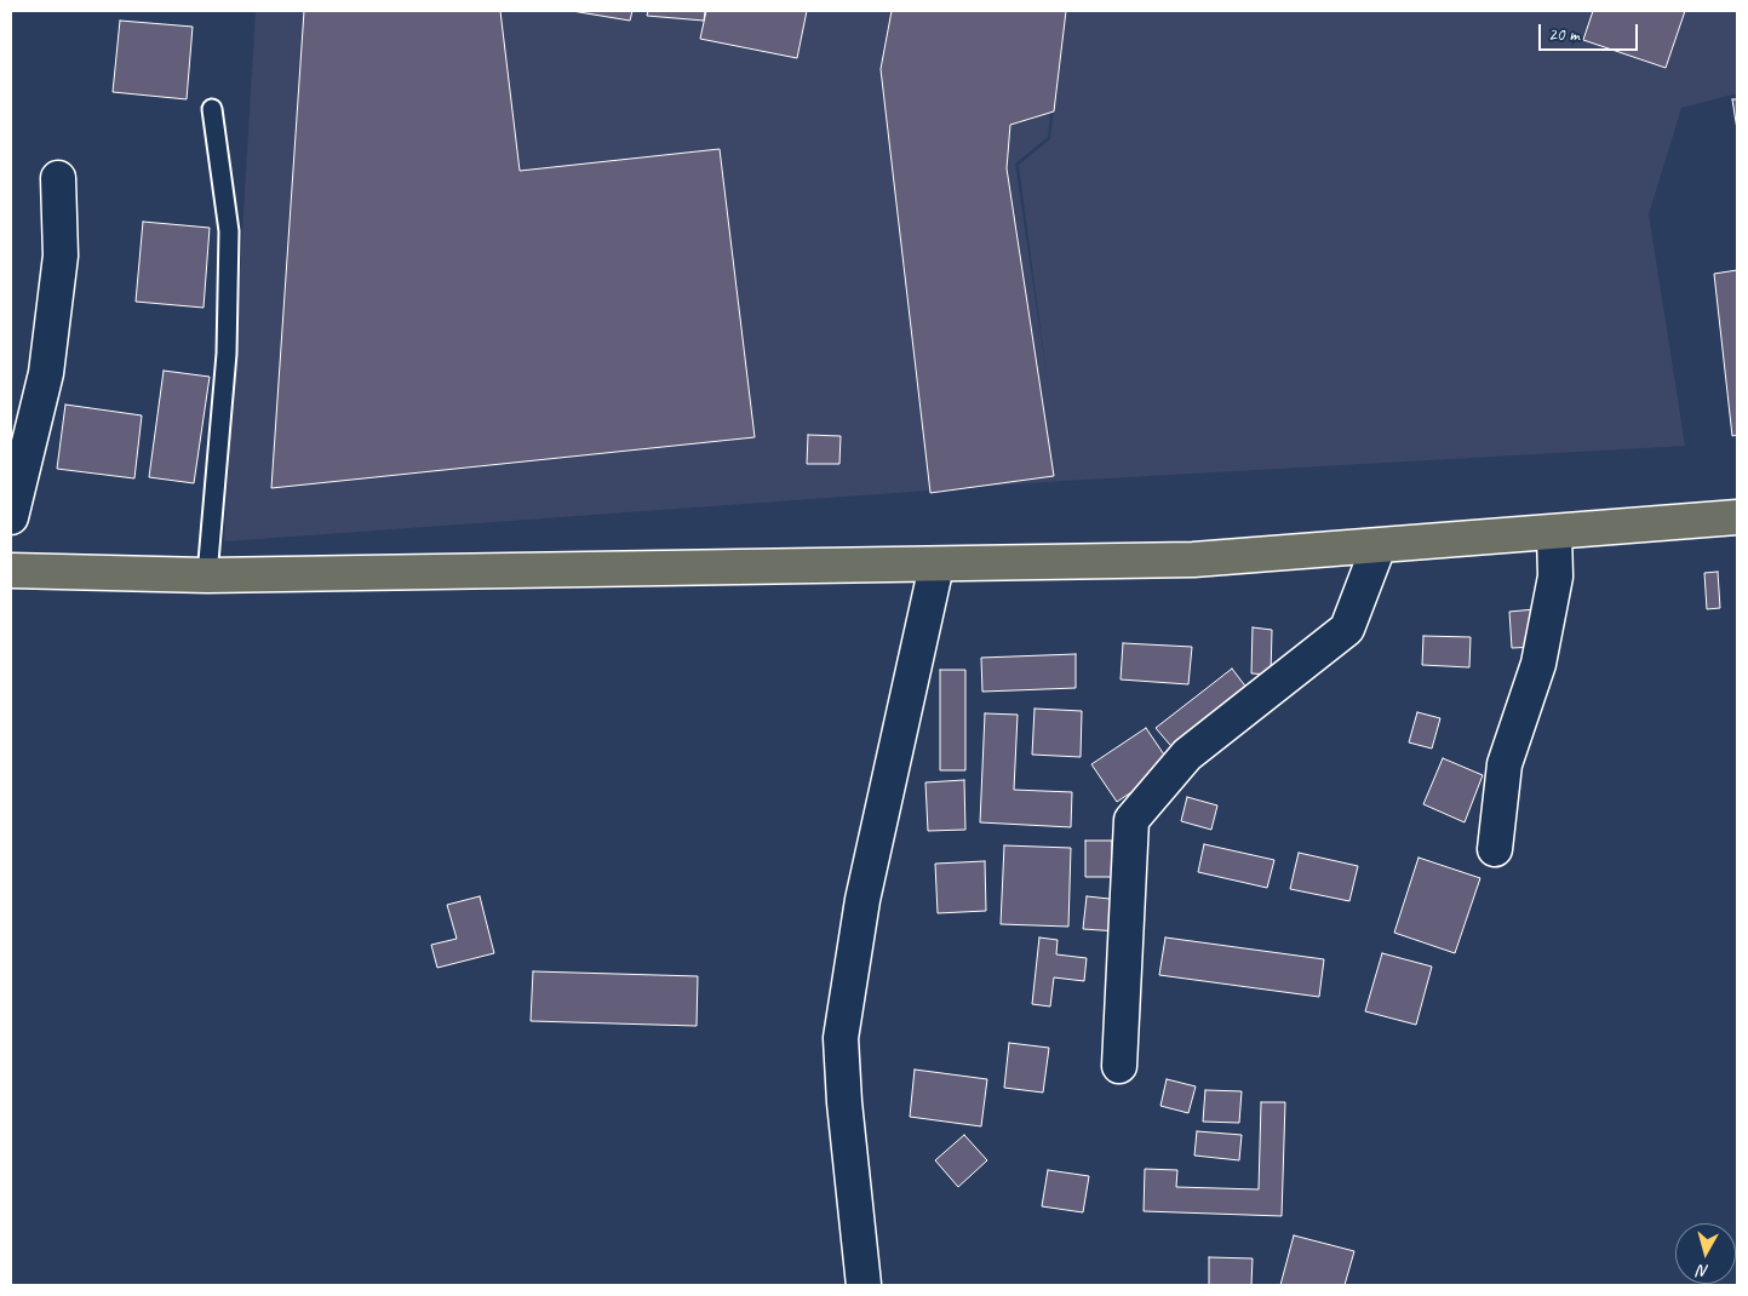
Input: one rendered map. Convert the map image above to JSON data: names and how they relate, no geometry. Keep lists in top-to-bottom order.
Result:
{
  "scale_bar": "20 m",
  "north": "bottom"
}
